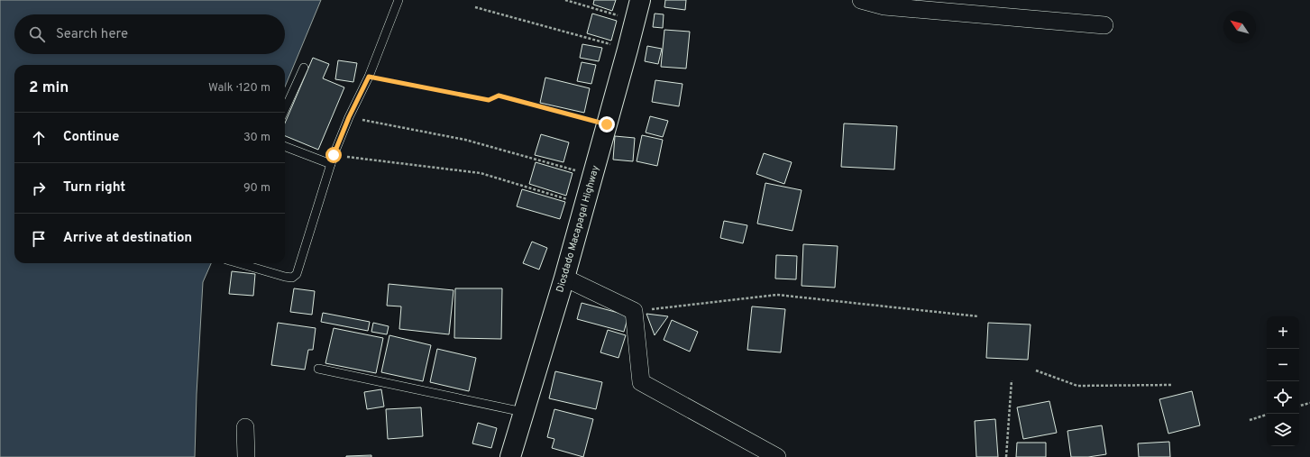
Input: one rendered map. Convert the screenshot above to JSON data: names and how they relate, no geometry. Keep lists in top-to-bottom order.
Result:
{
  "streets": {
    "highway": ["Diosdado Macapagal Highway"]
  },
  "north": "top left",
  "page": {
    "search": "Search here",
    "heading": ["2 min", "Walk · 120 m"],
    "list": [
      ["Continue", "30 m"],
      ["Turn right", "90 m"],
      "Arrive at destination"
    ],
    "map_buttons": ["+", "−"]
  }
}
